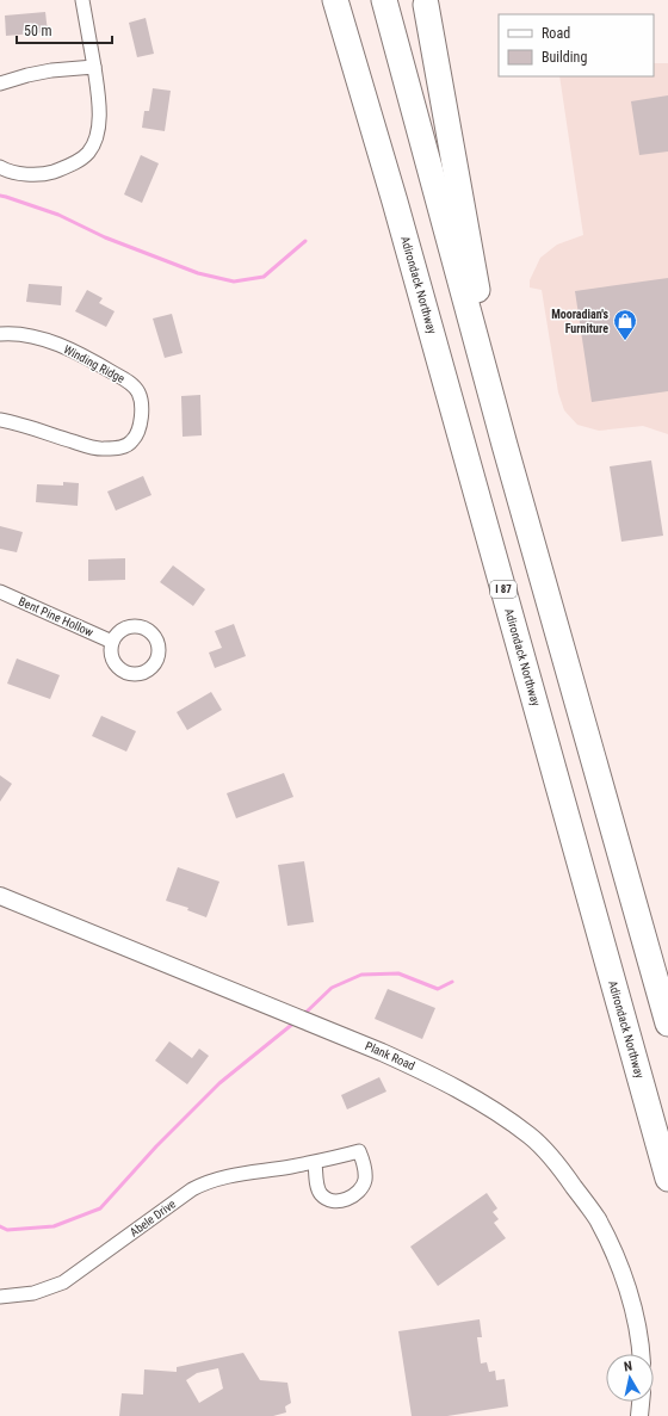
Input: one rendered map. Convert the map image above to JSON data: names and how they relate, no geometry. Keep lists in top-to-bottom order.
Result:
{
  "streets": {
    "highway": ["Adirondack Northway", "I 87"],
    "street": [
      "Winding Ridge",
      "Bent Pine Hollow",
      "Plank Road",
      "Abele Drive"
    ]
  },
  "places": {
    "shop": ["Mooradian's Furniture"]
  },
  "legend": ["Road", "Building"],
  "scale_bar": "50 m",
  "north": "top"
}
